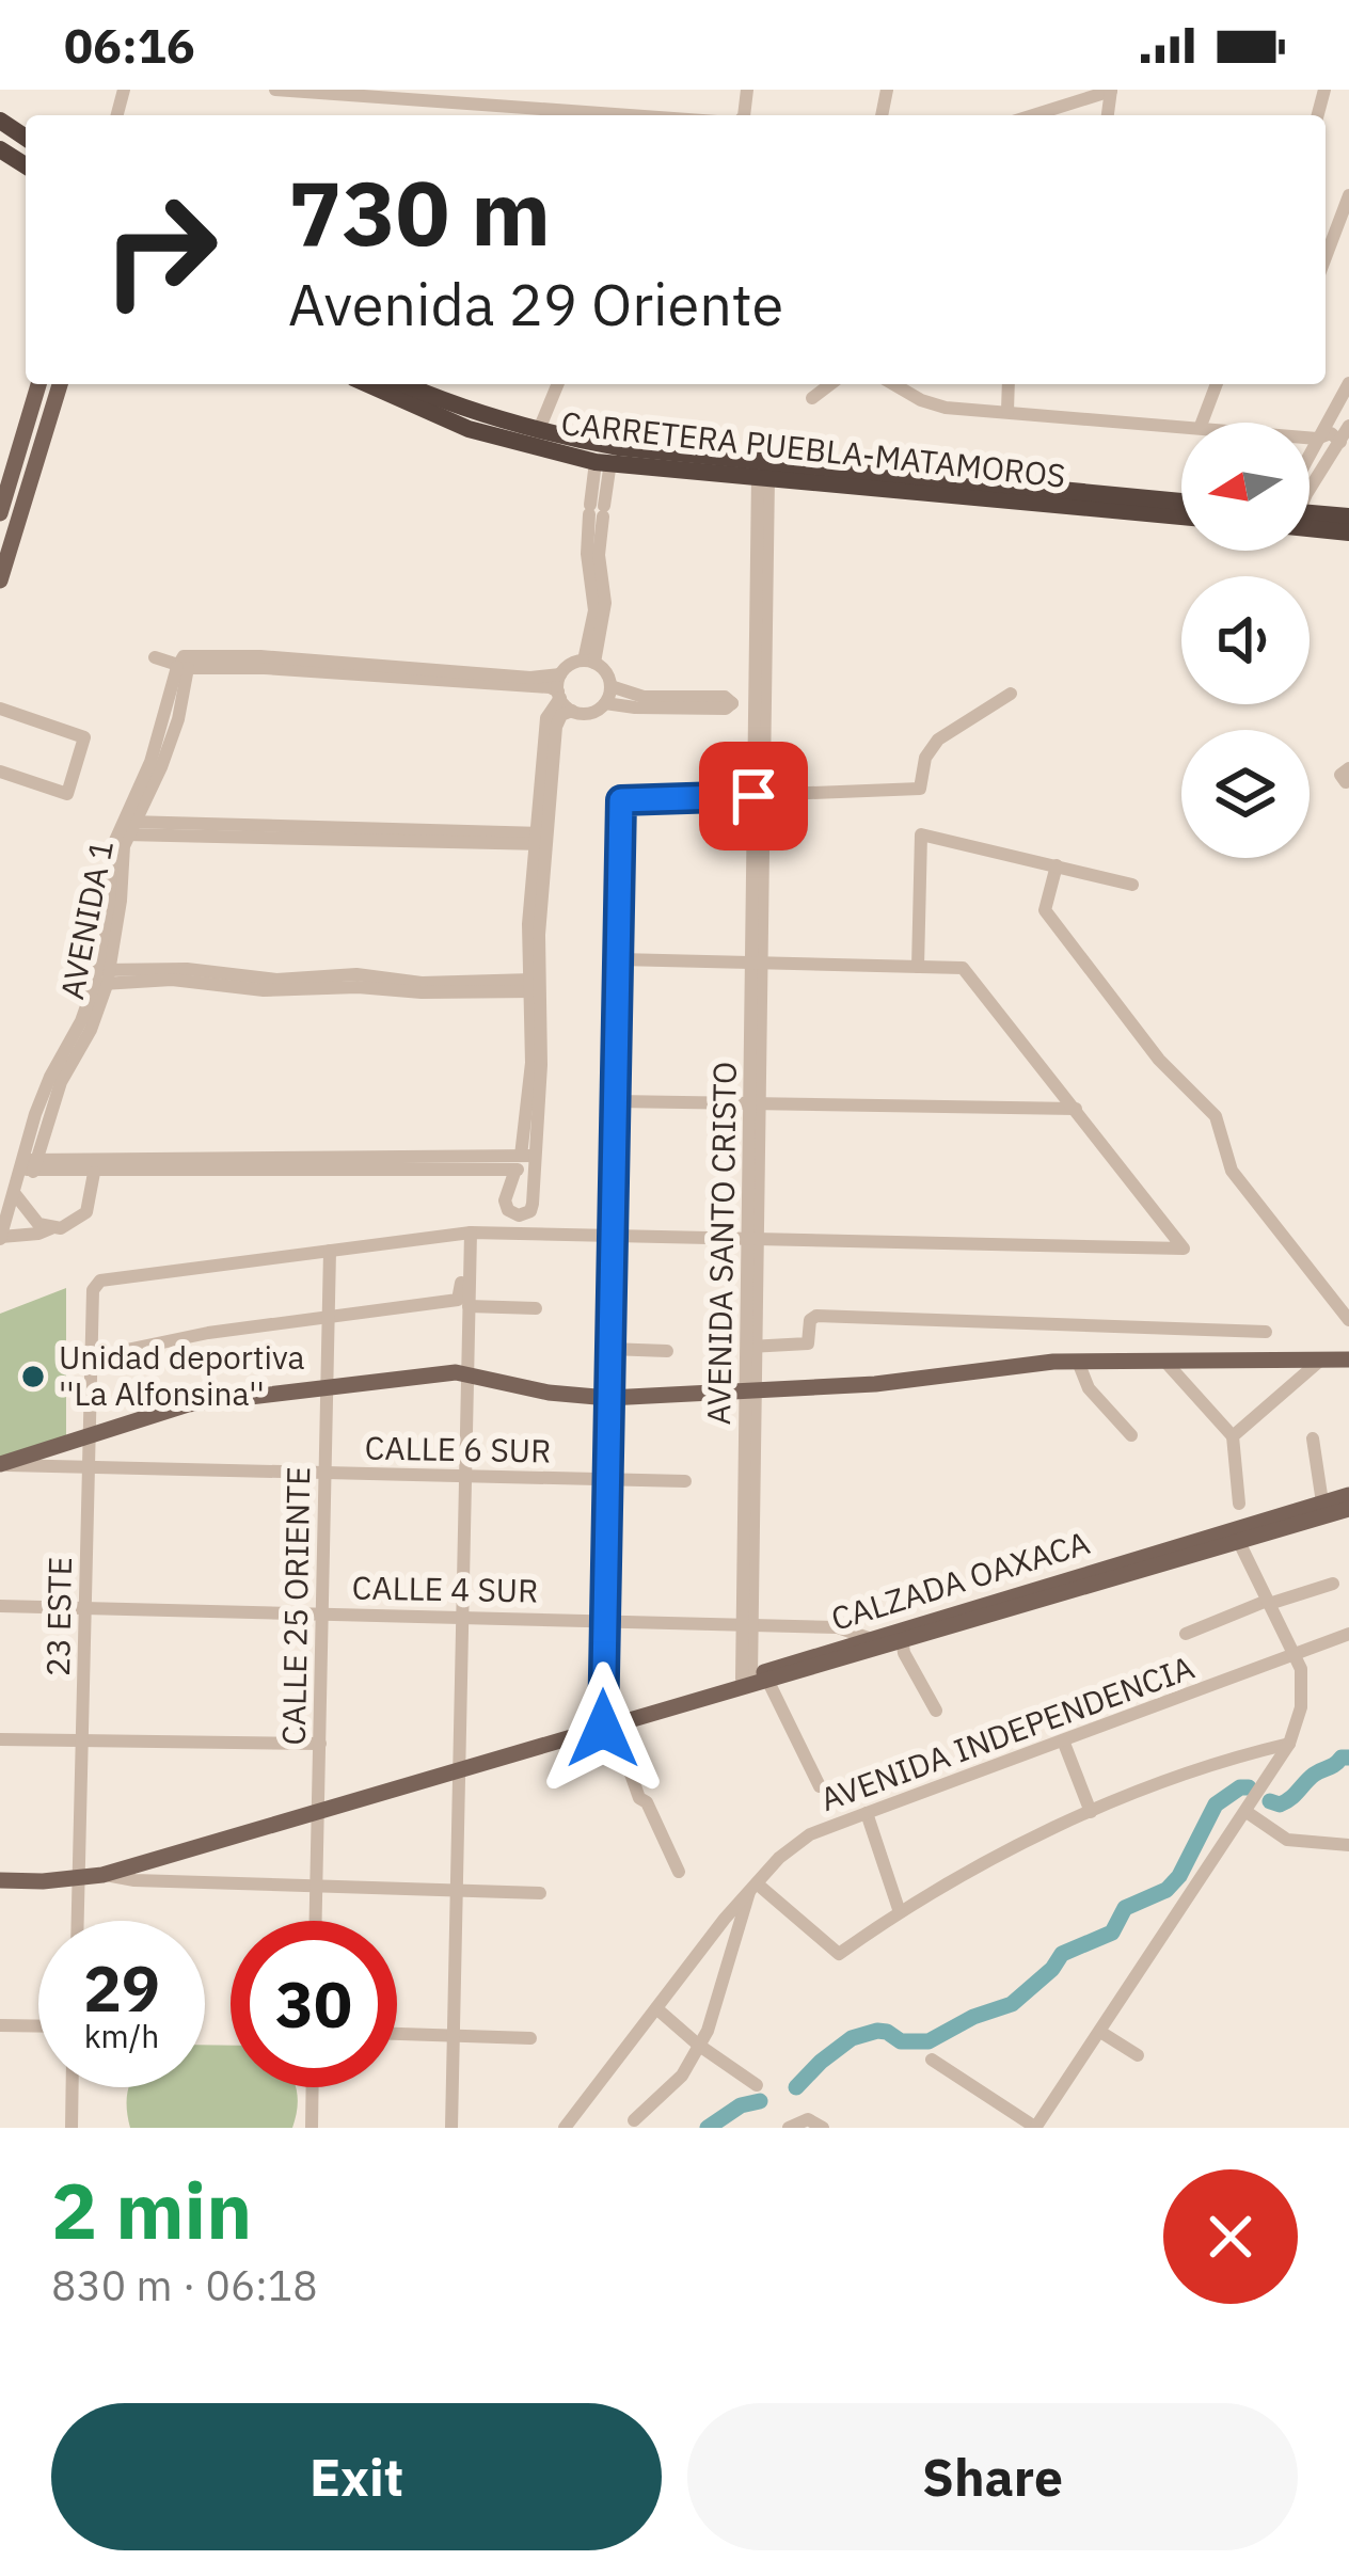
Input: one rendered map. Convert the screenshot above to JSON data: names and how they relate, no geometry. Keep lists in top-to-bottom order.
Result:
{
  "streets": {
    "highway": ["CARRETERA PUEBLA-MATAMOROS"],
    "main road": ["CALZADA OAXACA"],
    "street": [
      "AVENIDA 1",
      "AVENIDA SANTO CRISTO",
      "CALLE 6 SUR",
      "CALLE 4 SUR",
      "CALLE 25 ORIENTE",
      "23 ESTE",
      "AVENIDA INDEPENDENCIA"
    ]
  },
  "crossings": [
    ["CARRETERA PUEBLA-MATAMOROS", "AVENIDA SANTO CRISTO"],
    ["AVENIDA SANTO CRISTO", "CALZADA OAXACA"],
    ["AVENIDA SANTO CRISTO", "CALLE 4 SUR"],
    ["CALLE 6 SUR", "CALLE 25 ORIENTE"],
    ["CALLE 6 SUR", "23 ESTE"],
    ["CALZADA OAXACA", "CALLE 4 SUR"],
    ["CALZADA OAXACA", "CALLE 25 ORIENTE"],
    ["CALZADA OAXACA", "23 ESTE"],
    ["CALLE 4 SUR", "CALLE 25 ORIENTE"],
    ["CALLE 4 SUR", "23 ESTE"],
    ["CALLE 25 ORIENTE", "23 ESTE"]
  ],
  "places": ["Unidad deportiva ''La Alfonsina''"],
  "north": "left",
  "page": {
    "status": "06:16",
    "turn": ["730 m", "Avenida 29 Oriente"],
    "speed": "29 km/h",
    "limit": "30",
    "heading": ["2 min", "830 m · 06:18"],
    "buttons": ["Exit", "Share"]
  }
}
